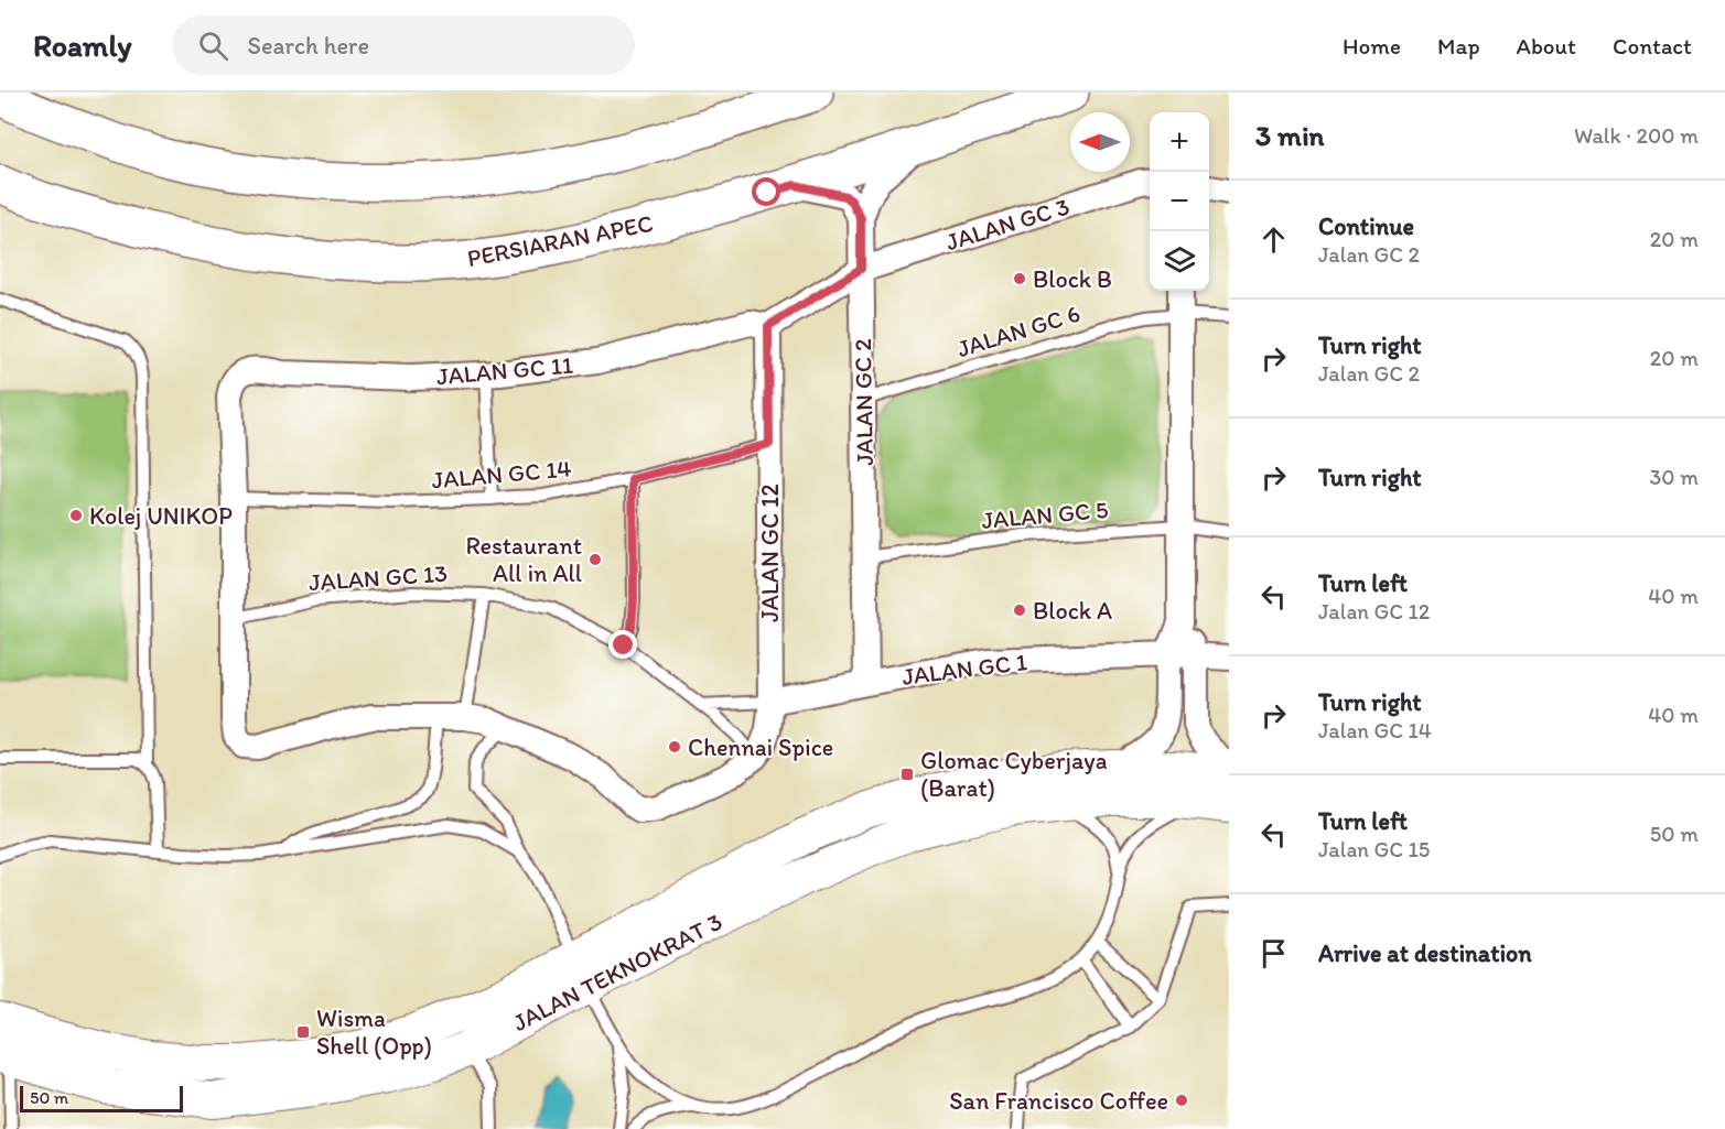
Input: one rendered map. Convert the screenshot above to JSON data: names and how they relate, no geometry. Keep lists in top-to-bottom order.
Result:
{
  "streets": {
    "main road": ["PERSIARAN APEC", "JALAN TEKNOKRAT 3"],
    "street": [
      "JALAN GC 3",
      "JALAN GC 11",
      "JALAN GC 2",
      "JALAN GC 12",
      "JALAN GC 1"
    ],
    "lane": [
      "JALAN GC 6",
      "JALAN GC 14",
      "JALAN GC 5",
      "JALAN GC 13"
    ]
  },
  "crossings": [
    ["JALAN GC 3", "JALAN GC 11"],
    ["JALAN GC 3", "JALAN GC 2"],
    ["JALAN GC 3", "JALAN GC 12"],
    ["PERSIARAN APEC", "JALAN GC 2"],
    ["JALAN GC 6", "JALAN GC 2"],
    ["JALAN GC 11", "JALAN GC 14"],
    ["JALAN GC 11", "JALAN GC 12"],
    ["JALAN GC 2", "JALAN GC 5"],
    ["JALAN GC 2", "JALAN GC 1"],
    ["JALAN GC 14", "JALAN GC 12"],
    ["JALAN GC 12", "JALAN GC 13"],
    ["JALAN GC 12", "JALAN GC 1"],
    ["JALAN GC 13", "JALAN GC 1"]
  ],
  "places": {
    "other": [
      "Block B",
      "Kolej UNIKOP",
      "Restaurant All in All",
      "Block A",
      "Chennai Spice",
      "San Francisco Coffee"
    ],
    "transit": ["Glomac Cyberjaya (Barat)", "Wisma Shell (Opp)"]
  },
  "scale_bar": "50 m",
  "north": "left",
  "page": {
    "header": "Roamly",
    "search": "Search here",
    "nav": [
      "Home",
      "Map",
      "About",
      "Contact"
    ],
    "heading": ["3 min", "Walk · 200 m"],
    "map_buttons": ["+", "−"],
    "list": [
      ["Continue", "Jalan GC 2", "20 m"],
      ["Turn right", "Jalan GC 2", "20 m"],
      ["Turn right", "30 m"],
      ["Turn left", "Jalan GC 12", "40 m"],
      ["Turn right", "Jalan GC 14", "40 m"],
      ["Turn left", "Jalan GC 15", "50 m"],
      "Arrive at destination"
    ],
    "scale": "50 m"
  }
}
